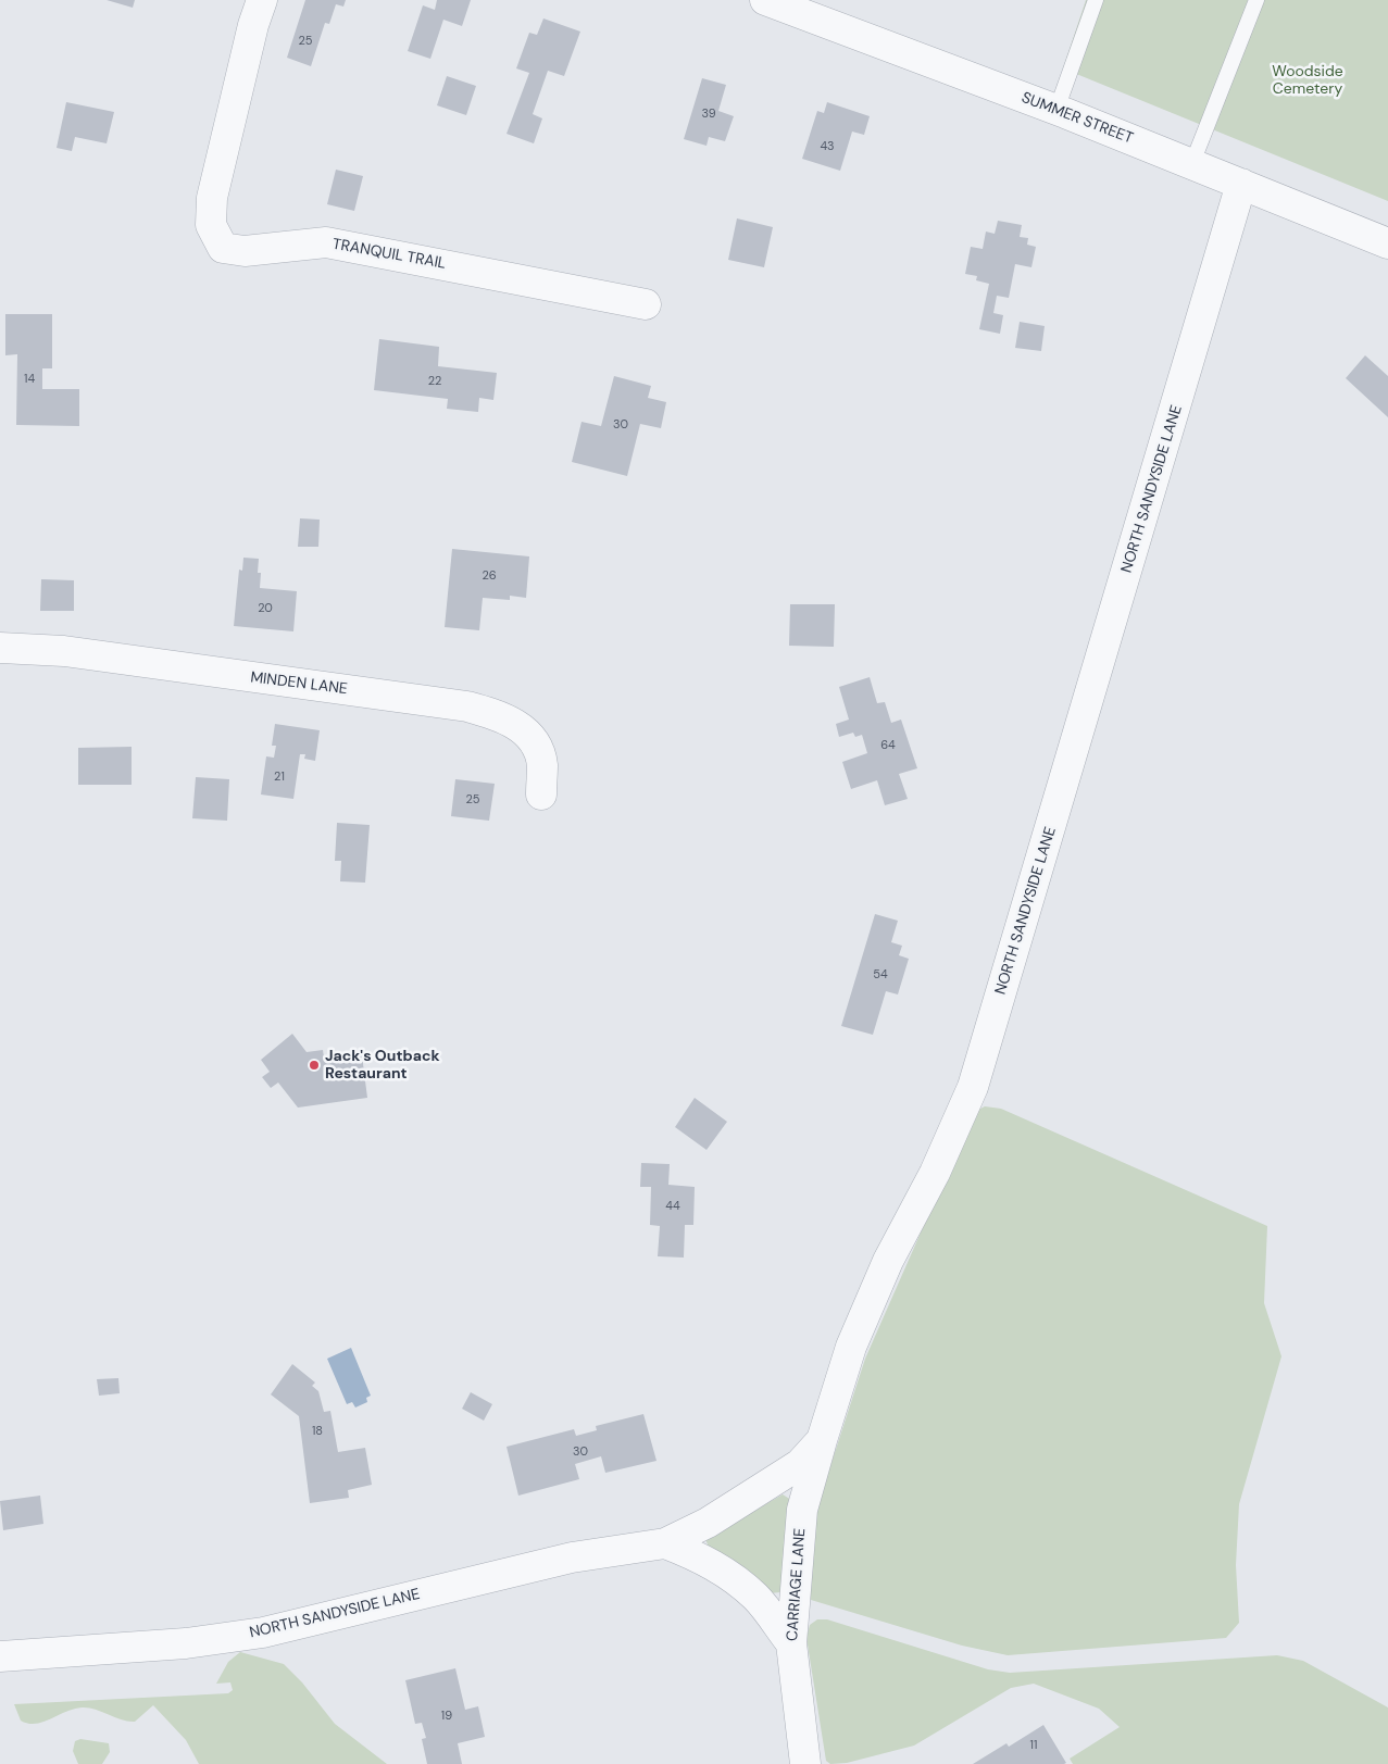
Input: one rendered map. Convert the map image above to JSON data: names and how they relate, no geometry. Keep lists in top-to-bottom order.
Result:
{
  "streets": {
    "street": [
      "SUMMER STREET",
      "TRANQUIL TRAIL",
      "NORTH SANDYSIDE LANE",
      "MINDEN LANE",
      "CARRIAGE LANE"
    ]
  },
  "crossings": [
    ["SUMMER STREET", "NORTH SANDYSIDE LANE"],
    ["NORTH SANDYSIDE LANE", "CARRIAGE LANE"]
  ],
  "parks": ["Woodside Cemetery"],
  "places": ["Jack's Outback Restaurant"],
  "house_numbers": [
    "25",
    "39",
    "43",
    "14",
    "22",
    "30",
    "26",
    "20",
    "64",
    "21",
    "25",
    "54",
    "44",
    "18",
    "30",
    "19",
    "11"
  ]
}
